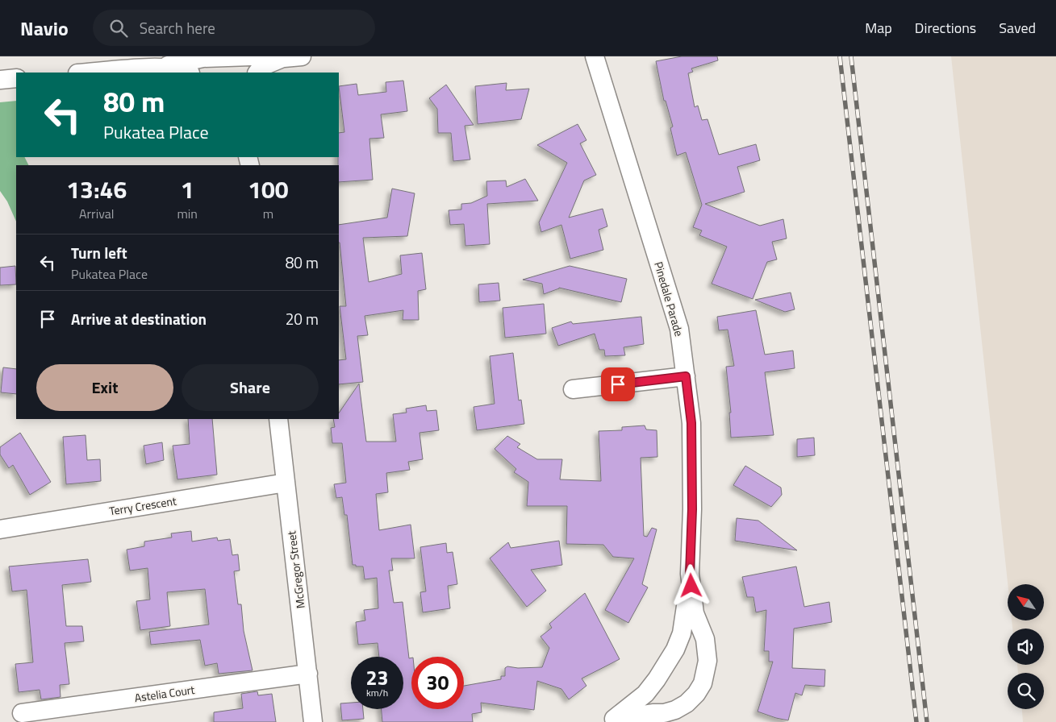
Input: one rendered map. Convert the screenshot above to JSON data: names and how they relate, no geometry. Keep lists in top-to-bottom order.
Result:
{
  "streets": {
    "street": [
      "Pinedale Parade",
      "Terry Crescent",
      "McGregor Street",
      "Astelia Court"
    ]
  },
  "crossings": [
    ["Terry Crescent", "McGregor Street"],
    ["McGregor Street", "Astelia Court"]
  ],
  "north": "top left",
  "page": {
    "header": "Navio",
    "search": "Search here",
    "nav": ["Map", "Directions", "Saved"],
    "turn": ["80 m", "Pukatea Place"],
    "eta": [
      "13:46",
      "Arrival",
      "1",
      "min",
      "100",
      "m"
    ],
    "list": [
      {
        "name": "Turn left",
        "note": "Pukatea Place",
        "value": "80 m"
      },
      {
        "name": "Arrive at destination",
        "value": "20 m"
      }
    ],
    "buttons": ["Exit", "Share"],
    "speed": "23 km/h",
    "limit": "30"
  }
}
